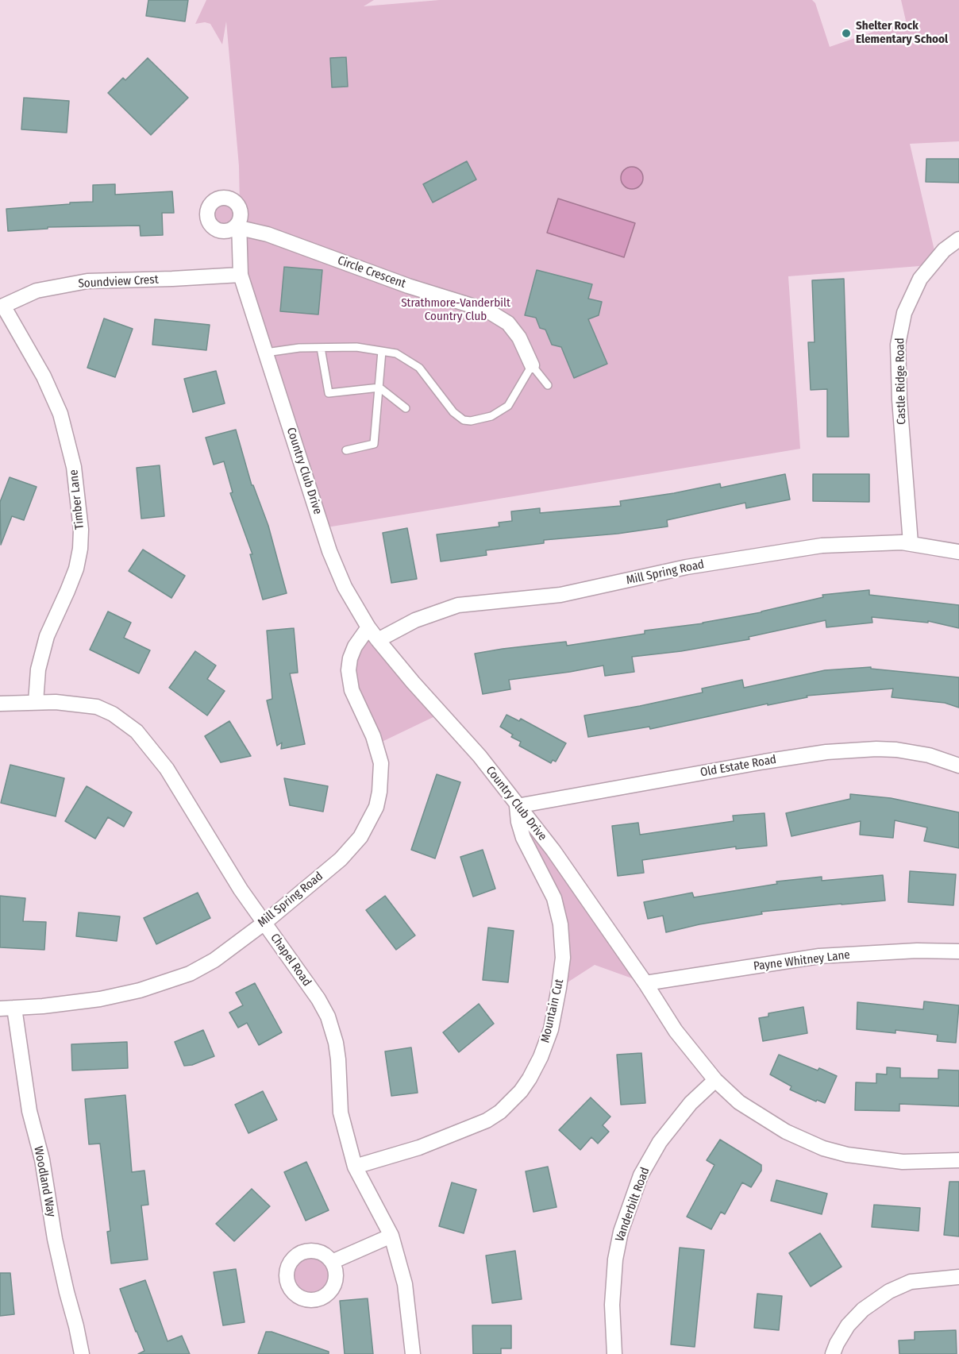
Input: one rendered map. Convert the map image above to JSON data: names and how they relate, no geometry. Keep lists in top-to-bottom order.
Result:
{
  "streets": {
    "street": [
      "Circle Crescent",
      "Soundview Crest",
      "Castle Ridge Road",
      "Country Club Drive",
      "Timber Lane",
      "Mill Spring Road",
      "Old Estate Road",
      "Chapel Road",
      "Payne Whitney Lane",
      "Mountain Cut",
      "Woodland Way",
      "Vanderbilt Road"
    ]
  },
  "crossings": [
    ["Circle Crescent", "Soundview Crest"],
    ["Circle Crescent", "Country Club Drive"],
    ["Soundview Crest", "Country Club Drive"],
    ["Soundview Crest", "Timber Lane"],
    ["Castle Ridge Road", "Mill Spring Road"],
    ["Country Club Drive", "Mill Spring Road"],
    ["Country Club Drive", "Old Estate Road"],
    ["Country Club Drive", "Payne Whitney Lane"],
    ["Country Club Drive", "Mountain Cut"],
    ["Country Club Drive", "Vanderbilt Road"],
    ["Timber Lane", "Chapel Road"],
    ["Mill Spring Road", "Chapel Road"],
    ["Mill Spring Road", "Woodland Way"],
    ["Old Estate Road", "Mountain Cut"],
    ["Chapel Road", "Mountain Cut"]
  ],
  "parks": ["Strathmore-Vanderbilt Country Club"],
  "places": ["Shelter Rock Elementary School"]
}
